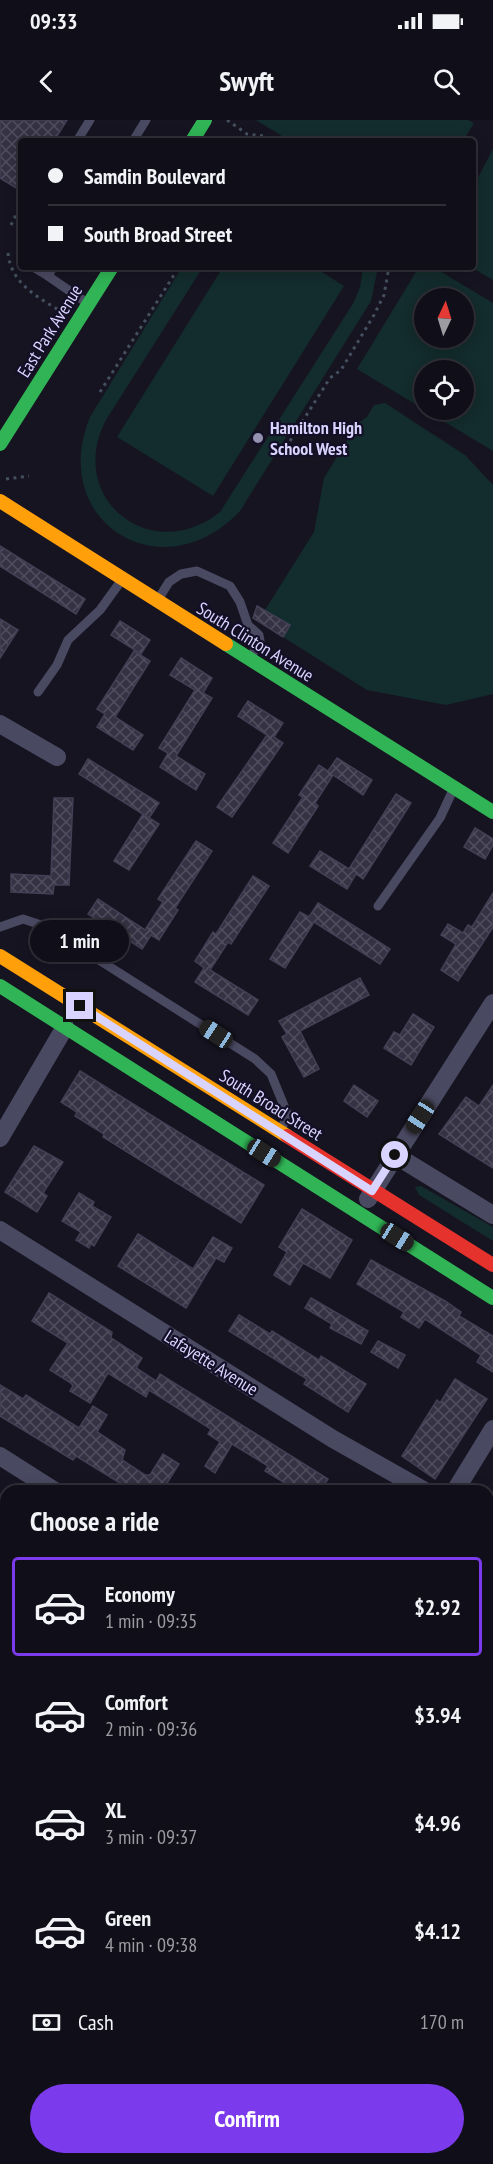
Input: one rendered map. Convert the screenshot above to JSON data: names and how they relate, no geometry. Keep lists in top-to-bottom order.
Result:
{
  "streets": {
    "main road": ["East Park Avenue", "South Clinton Avenue", "South Broad Street"],
    "street": ["Lafayette Avenue"]
  },
  "places": ["Hamilton High School West"],
  "north": "top",
  "page": {
    "status": "09:33",
    "header": "Swyft",
    "banner": ["Samdin Boulevard", "South Broad Street"],
    "bubble": "1 min",
    "heading": "Choose a ride",
    "list": [
      {
        "name": "Economy",
        "note": "1 min · 09:35",
        "value": "$2.92"
      },
      {
        "name": "Comfort",
        "note": "2 min · 09:36",
        "value": "$3.94"
      },
      {
        "name": "XL",
        "note": "3 min · 09:37",
        "value": "$4.96"
      },
      {
        "name": "Green",
        "note": "4 min · 09:38",
        "value": "$4.12"
      }
    ],
    "pay": ["Cash", "170 m"],
    "buttons": "Confirm"
  }
}
